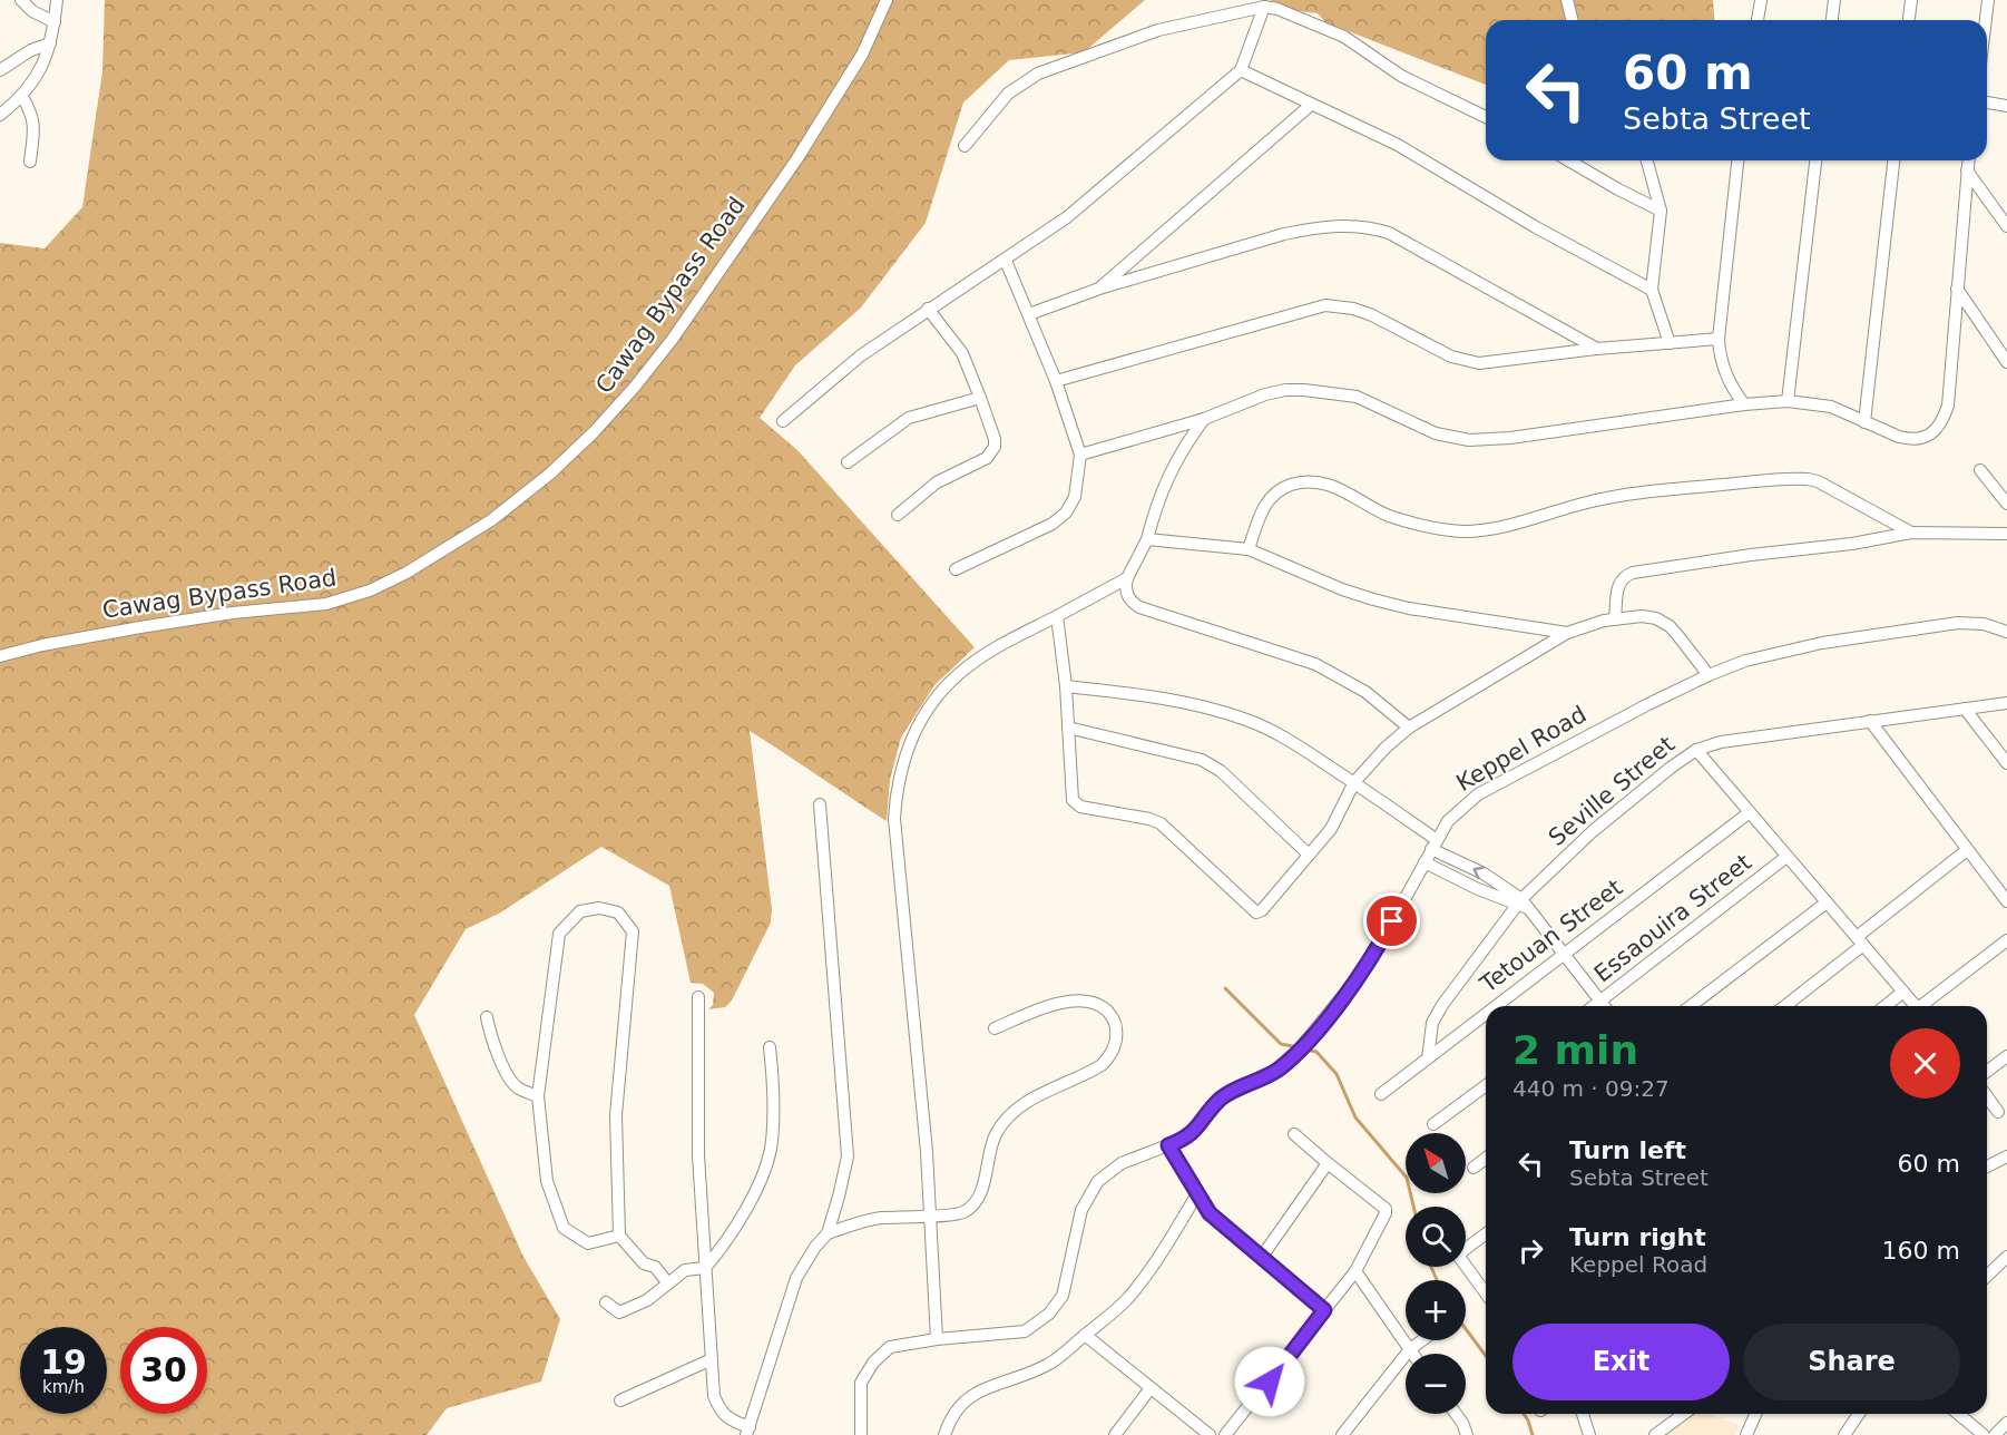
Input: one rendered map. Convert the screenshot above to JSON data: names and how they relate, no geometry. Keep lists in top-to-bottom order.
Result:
{
  "streets": {
    "street": [
      "Cawag Bypass Road",
      "Keppel Road",
      "Seville Street",
      "Essaouira Street",
      "Tetouan Street"
    ]
  },
  "crossings": [
    ["Seville Street", "Tetouan Street"]
  ],
  "north": "top left",
  "page": {
    "turn": ["60 m", "Sebta Street"],
    "heading": ["2 min", "440 m · 09:27"],
    "list": [
      {
        "name": "Turn left",
        "note": "Sebta Street",
        "value": "60 m"
      },
      {
        "name": "Turn right",
        "note": "Keppel Road",
        "value": "160 m"
      }
    ],
    "map_buttons": ["+", "−"],
    "buttons": ["Exit", "Share"],
    "speed": "19 km/h",
    "limit": "30"
  }
}
